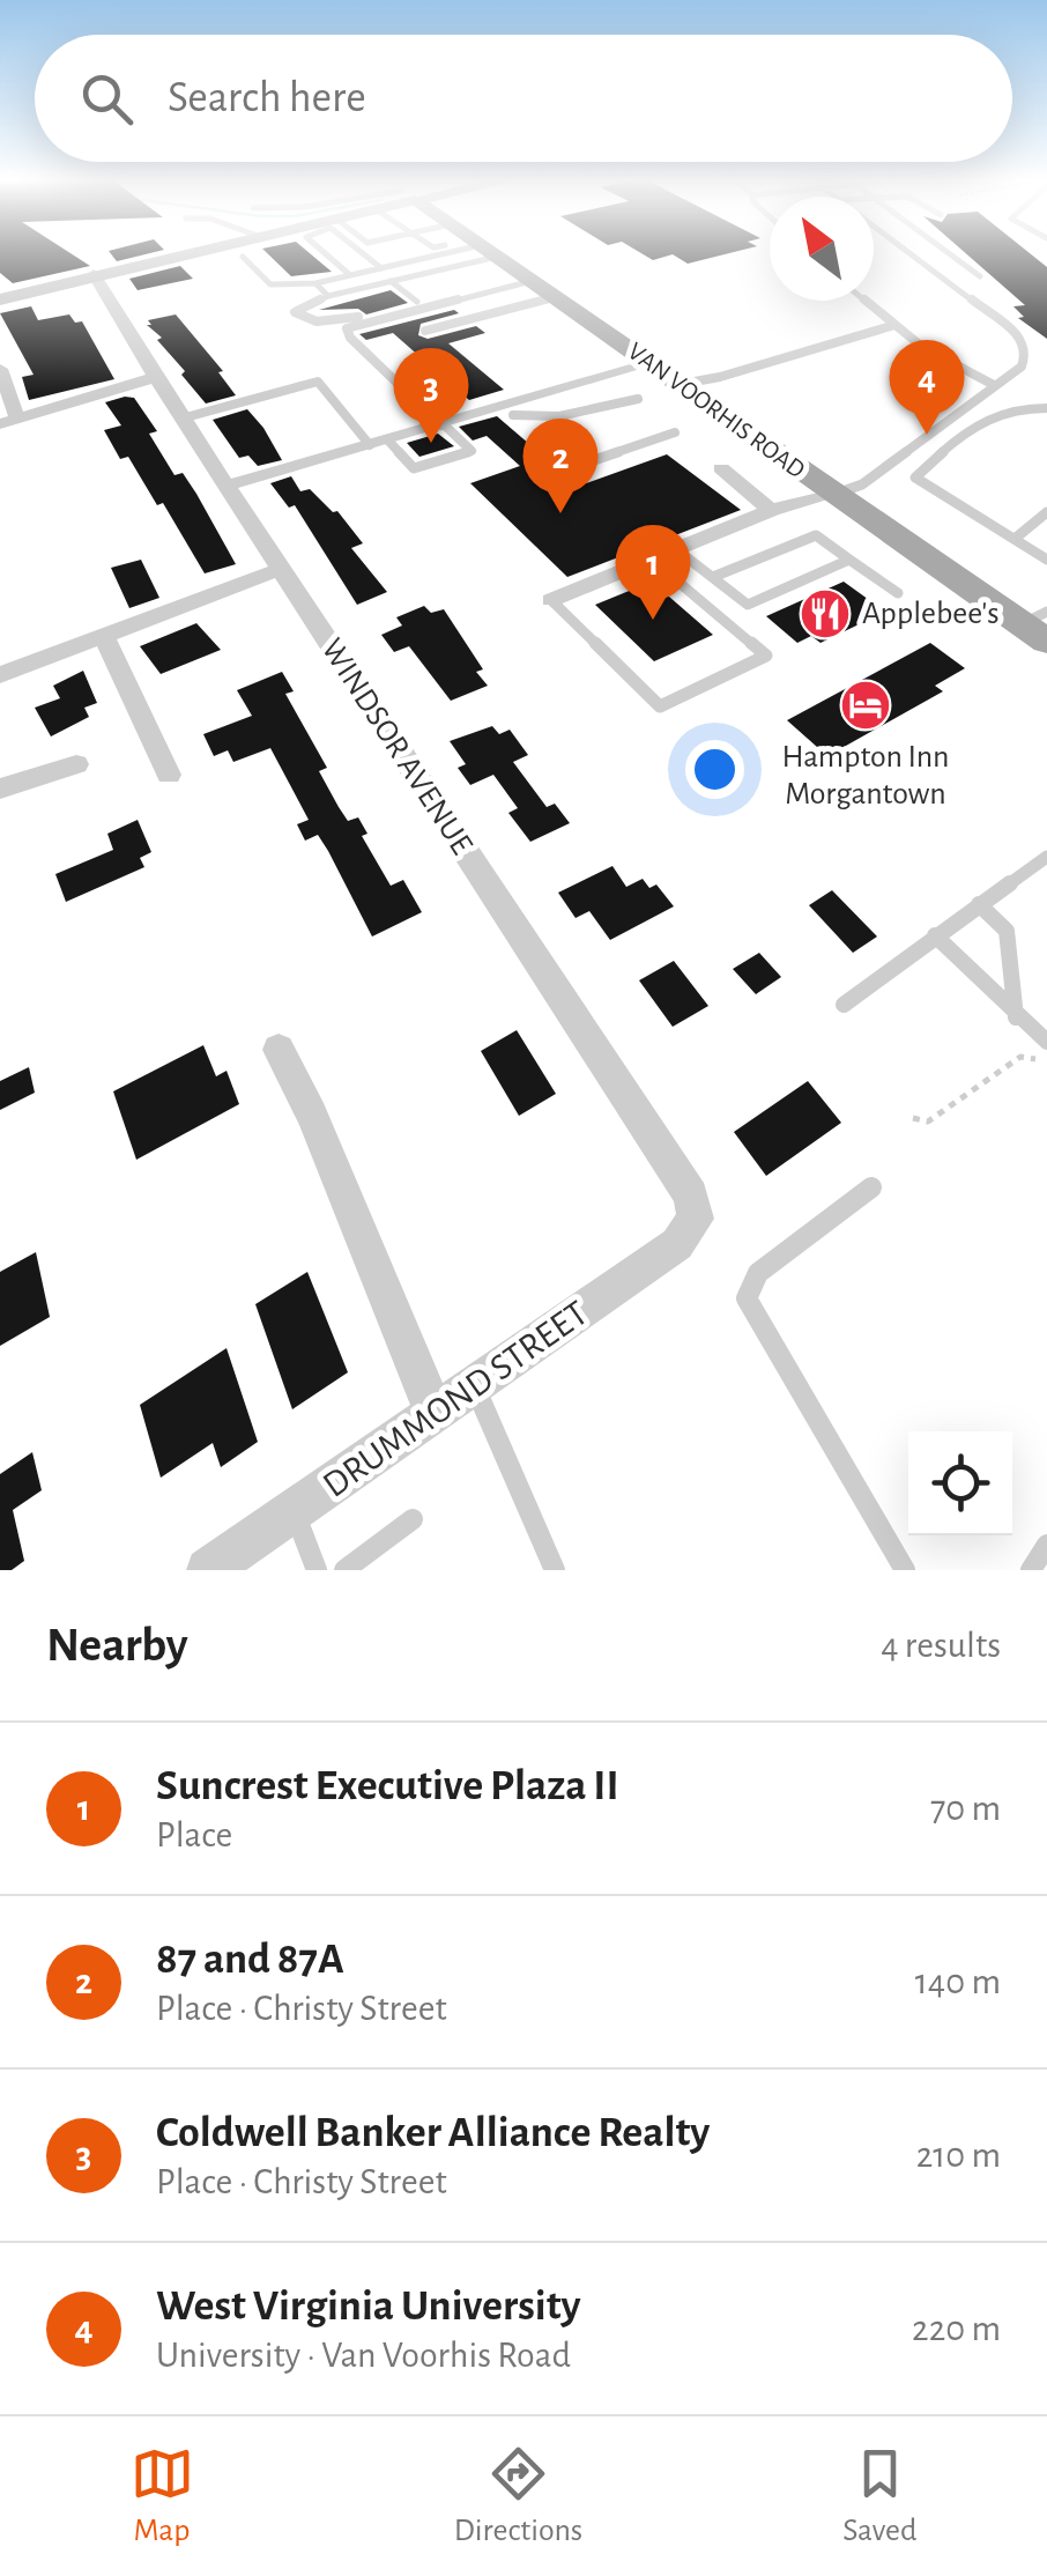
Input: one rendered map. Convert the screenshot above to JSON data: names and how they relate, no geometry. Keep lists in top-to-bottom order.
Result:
{
  "streets": {
    "main road": ["VAN VOORHIS ROAD"],
    "street": ["WINDSOR AVENUE", "DRUMMOND STREET"]
  },
  "crossings": [
    ["WINDSOR AVENUE", "DRUMMOND STREET"]
  ],
  "places": {
    "restaurant": ["Applebee's"],
    "hotel": ["Hampton Inn Morgantown"]
  },
  "north": "top left",
  "page": {
    "search": "Search here",
    "pins": [
      "4",
      "3",
      "2",
      "1"
    ],
    "heading": ["Nearby", "4 results"],
    "list": [
      {
        "mark": "1",
        "name": "Suncrest Executive Plaza II",
        "note": "Place",
        "value": "70 m"
      },
      {
        "mark": "2",
        "name": "87 and 87A",
        "note": "Place · Christy Street",
        "value": "140 m"
      },
      {
        "mark": "3",
        "name": "Coldwell Banker Alliance Realty",
        "note": "Place · Christy Street",
        "value": "210 m"
      },
      {
        "mark": "4",
        "name": "West Virginia University",
        "note": "University · Van Voorhis Road",
        "value": "220 m"
      }
    ],
    "nav": ["Map", "Directions", "Saved"]
  }
}
